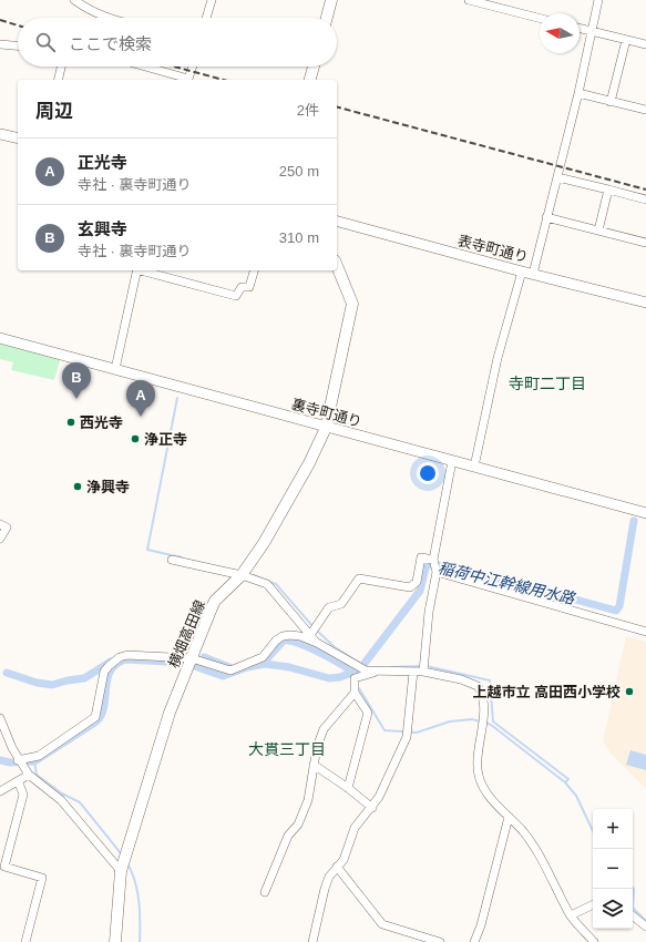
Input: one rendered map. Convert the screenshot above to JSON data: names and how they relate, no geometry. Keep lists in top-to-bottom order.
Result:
{
  "streets": {
    "main road": ["横畑高田線"],
    "street": ["表寺町通り", "裏寺町通り"]
  },
  "crossings": [
    ["裏寺町通り", "横畑高田線"]
  ],
  "districts": ["寺町二丁目", "大貫三丁目"],
  "water": ["稲荷中江幹線用水路"],
  "places": [
    "西光寺",
    "浄正寺",
    "浄興寺",
    "上越市立 高田西小学校"
  ],
  "north": "left",
  "page": {
    "search": "ここで検索",
    "heading": ["周辺", "2件"],
    "list": [
      {
        "mark": "A",
        "name": "正光寺",
        "note": "寺社 · 裏寺町通り",
        "value": "250 m"
      },
      {
        "mark": "B",
        "name": "玄興寺",
        "note": "寺社 · 裏寺町通り",
        "value": "310 m"
      }
    ],
    "pins": ["B", "A"],
    "map_buttons": ["+", "−"]
  }
}
